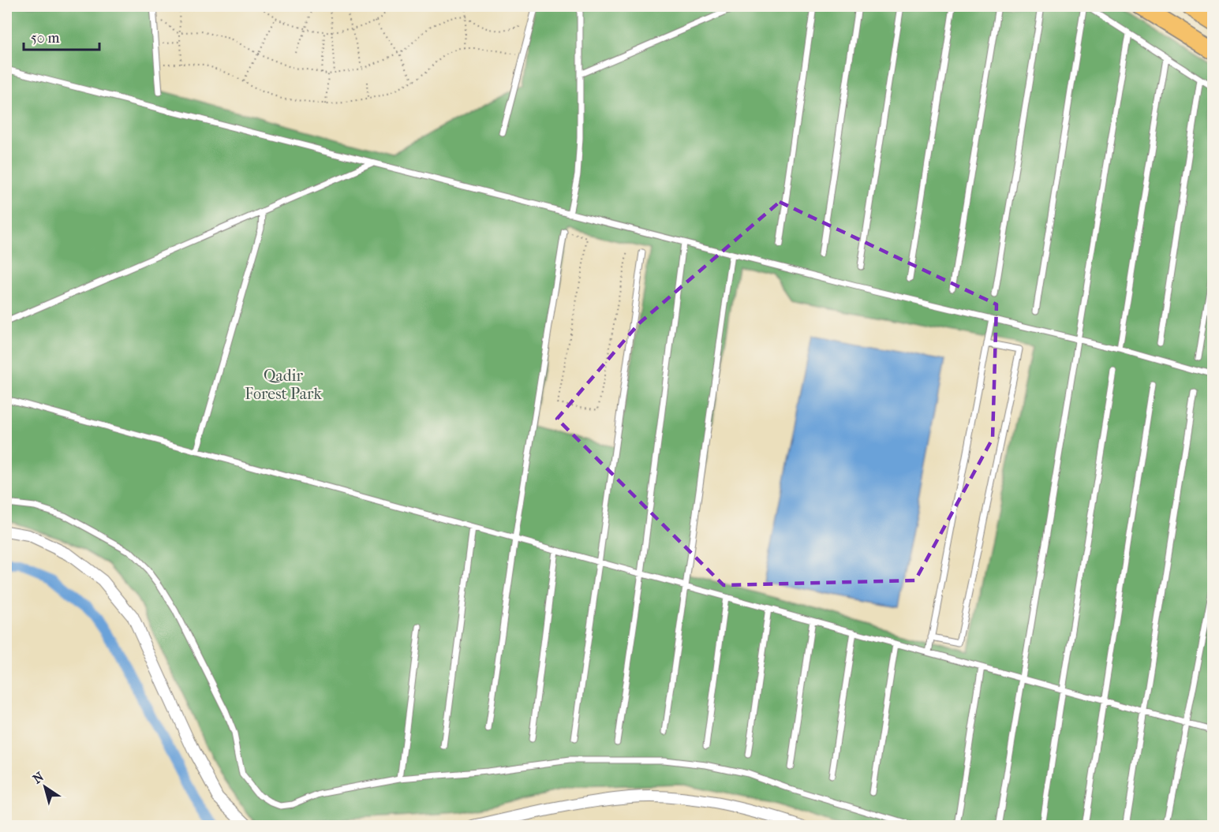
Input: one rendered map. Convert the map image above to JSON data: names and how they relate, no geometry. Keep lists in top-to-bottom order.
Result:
{
  "parks": ["Qadir Forest Park"],
  "scale_bar": "50 m",
  "north": "top left"
}
